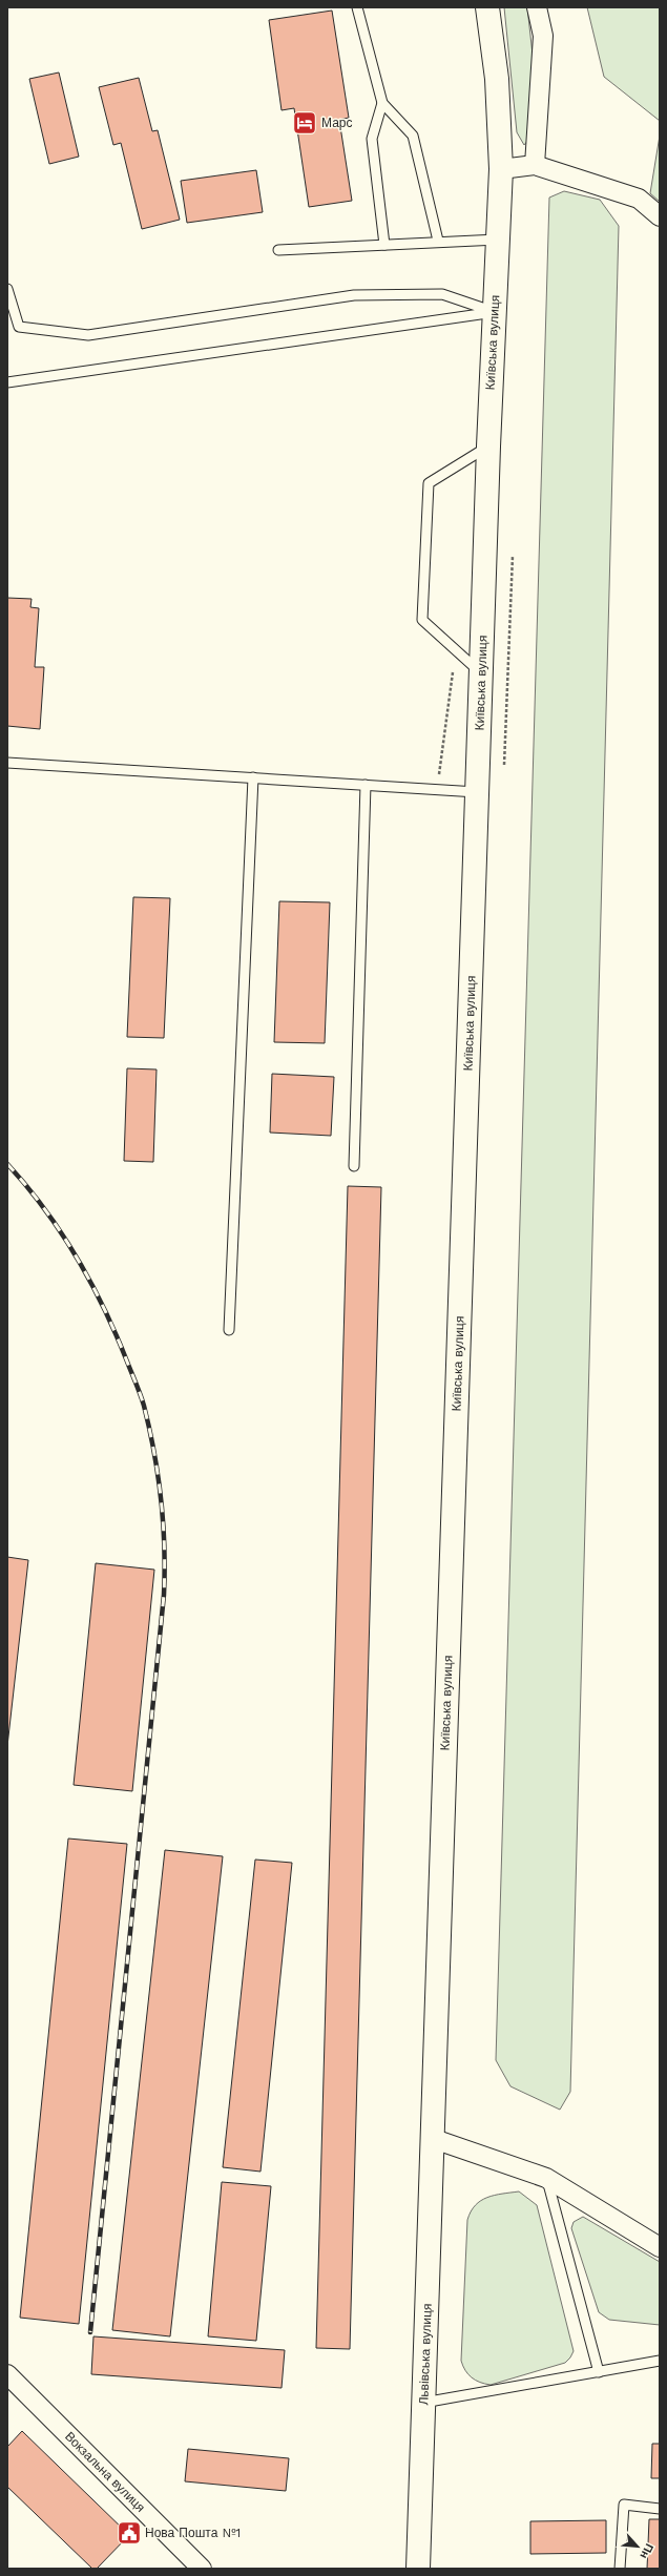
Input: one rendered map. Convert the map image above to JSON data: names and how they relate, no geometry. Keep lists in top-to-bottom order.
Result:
{
  "streets": {
    "highway": ["Київська вулиця", "Львівська вулиця"],
    "street": ["Вокзальна вулиця"]
  },
  "crossings": [
    ["Київська вулиця", "Львівська вулиця"]
  ],
  "places": {
    "hotel": ["Марс"],
    "public building": ["Нова Пошта №1"]
  },
  "north": "bottom right"
}
